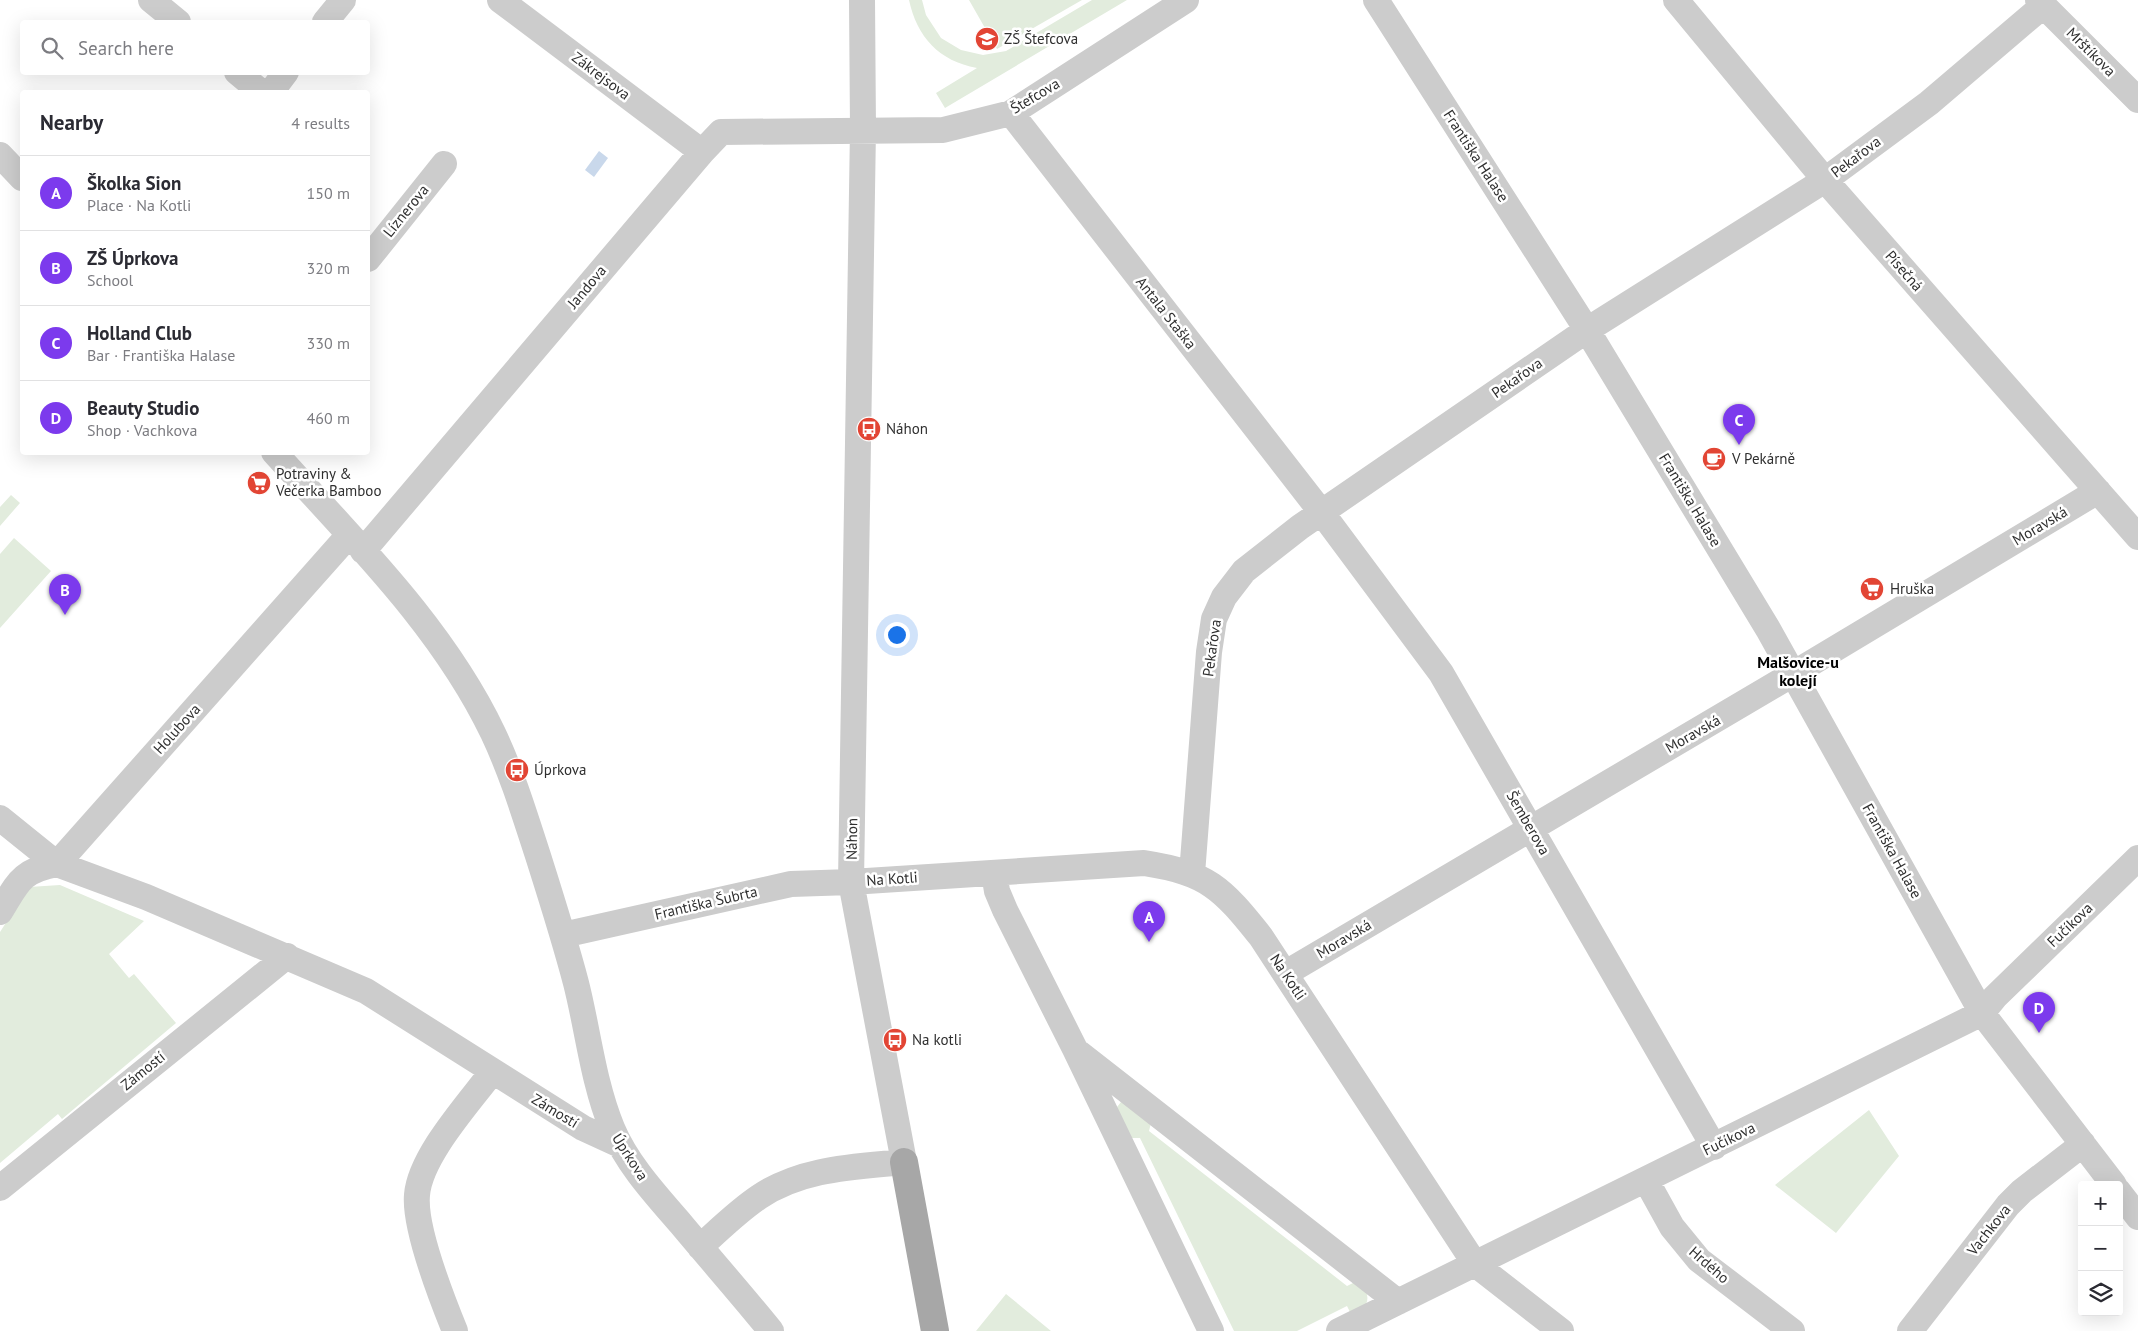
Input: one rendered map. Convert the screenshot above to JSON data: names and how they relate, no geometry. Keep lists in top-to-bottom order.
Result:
{
  "streets": {
    "street": [
      "Mrštíkova",
      "Zákrejsova",
      "Štefcova",
      "Františka Halase",
      "Pekařova",
      "Líznerova",
      "Písečná",
      "Jandova",
      "Antala Staška",
      "Moravská",
      "Holubova",
      "Šemberova",
      "Náhon",
      "Na Kotli",
      "Františka Šubrta",
      "Fučíkova",
      "Zámostí",
      "Úprkova",
      "Vachkova",
      "Hrdého"
    ]
  },
  "crossings": [
    ["Mrštíkova", "Pekařova"],
    ["Zákrejsova", "Jandova"],
    ["Štefcova", "Jandova"],
    ["Štefcova", "Antala Staška"],
    ["Štefcova", "Náhon"],
    ["Františka Halase", "Pekařova"],
    ["Františka Halase", "Moravská"],
    ["Františka Halase", "Fučíkova"],
    ["Pekařova", "Písečná"],
    ["Pekařova", "Antala Staška"],
    ["Pekařova", "Šemberova"],
    ["Pekařova", "Na Kotli"],
    ["Písečná", "Moravská"],
    ["Jandova", "Holubova"],
    ["Jandova", "Náhon"],
    ["Jandova", "Úprkova"],
    ["Antala Staška", "Šemberova"],
    ["Moravská", "Šemberova"],
    ["Moravská", "Na Kotli"],
    ["Holubova", "Zámostí"],
    ["Holubova", "Úprkova"],
    ["Šemberova", "Fučíkova"],
    ["Náhon", "Na Kotli"],
    ["Náhon", "Františka Šubrta"],
    ["Na Kotli", "Františka Šubrta"],
    ["Na Kotli", "Fučíkova"],
    ["Františka Šubrta", "Úprkova"],
    ["Fučíkova", "Hrdého"],
    ["Zámostí", "Úprkova"]
  ],
  "districts": ["Malšovice-u kolejí"],
  "places": {
    "school or university": ["ZŠ Štefcova"],
    "bus stop": ["Náhon", "Úprkova", "Na kotli"],
    "cafe": ["V Pekárně"],
    "supermarket": ["Potraviny & Večerka Bamboo", "Hruška"]
  },
  "page": {
    "search": "Search here",
    "heading": ["Nearby", "4 results"],
    "list": [
      {
        "mark": "A",
        "name": "Školka Sion",
        "note": "Place · Na Kotli",
        "value": "150 m"
      },
      {
        "mark": "B",
        "name": "ZŠ Úprkova",
        "note": "School",
        "value": "320 m"
      },
      {
        "mark": "C",
        "name": "Holland Club",
        "note": "Bar · Františka Halase",
        "value": "330 m"
      },
      {
        "mark": "D",
        "name": "Beauty Studio",
        "note": "Shop · Vachkova",
        "value": "460 m"
      }
    ],
    "pins": [
      "C",
      "B",
      "A",
      "D"
    ],
    "map_buttons": ["+", "−"]
  }
}
